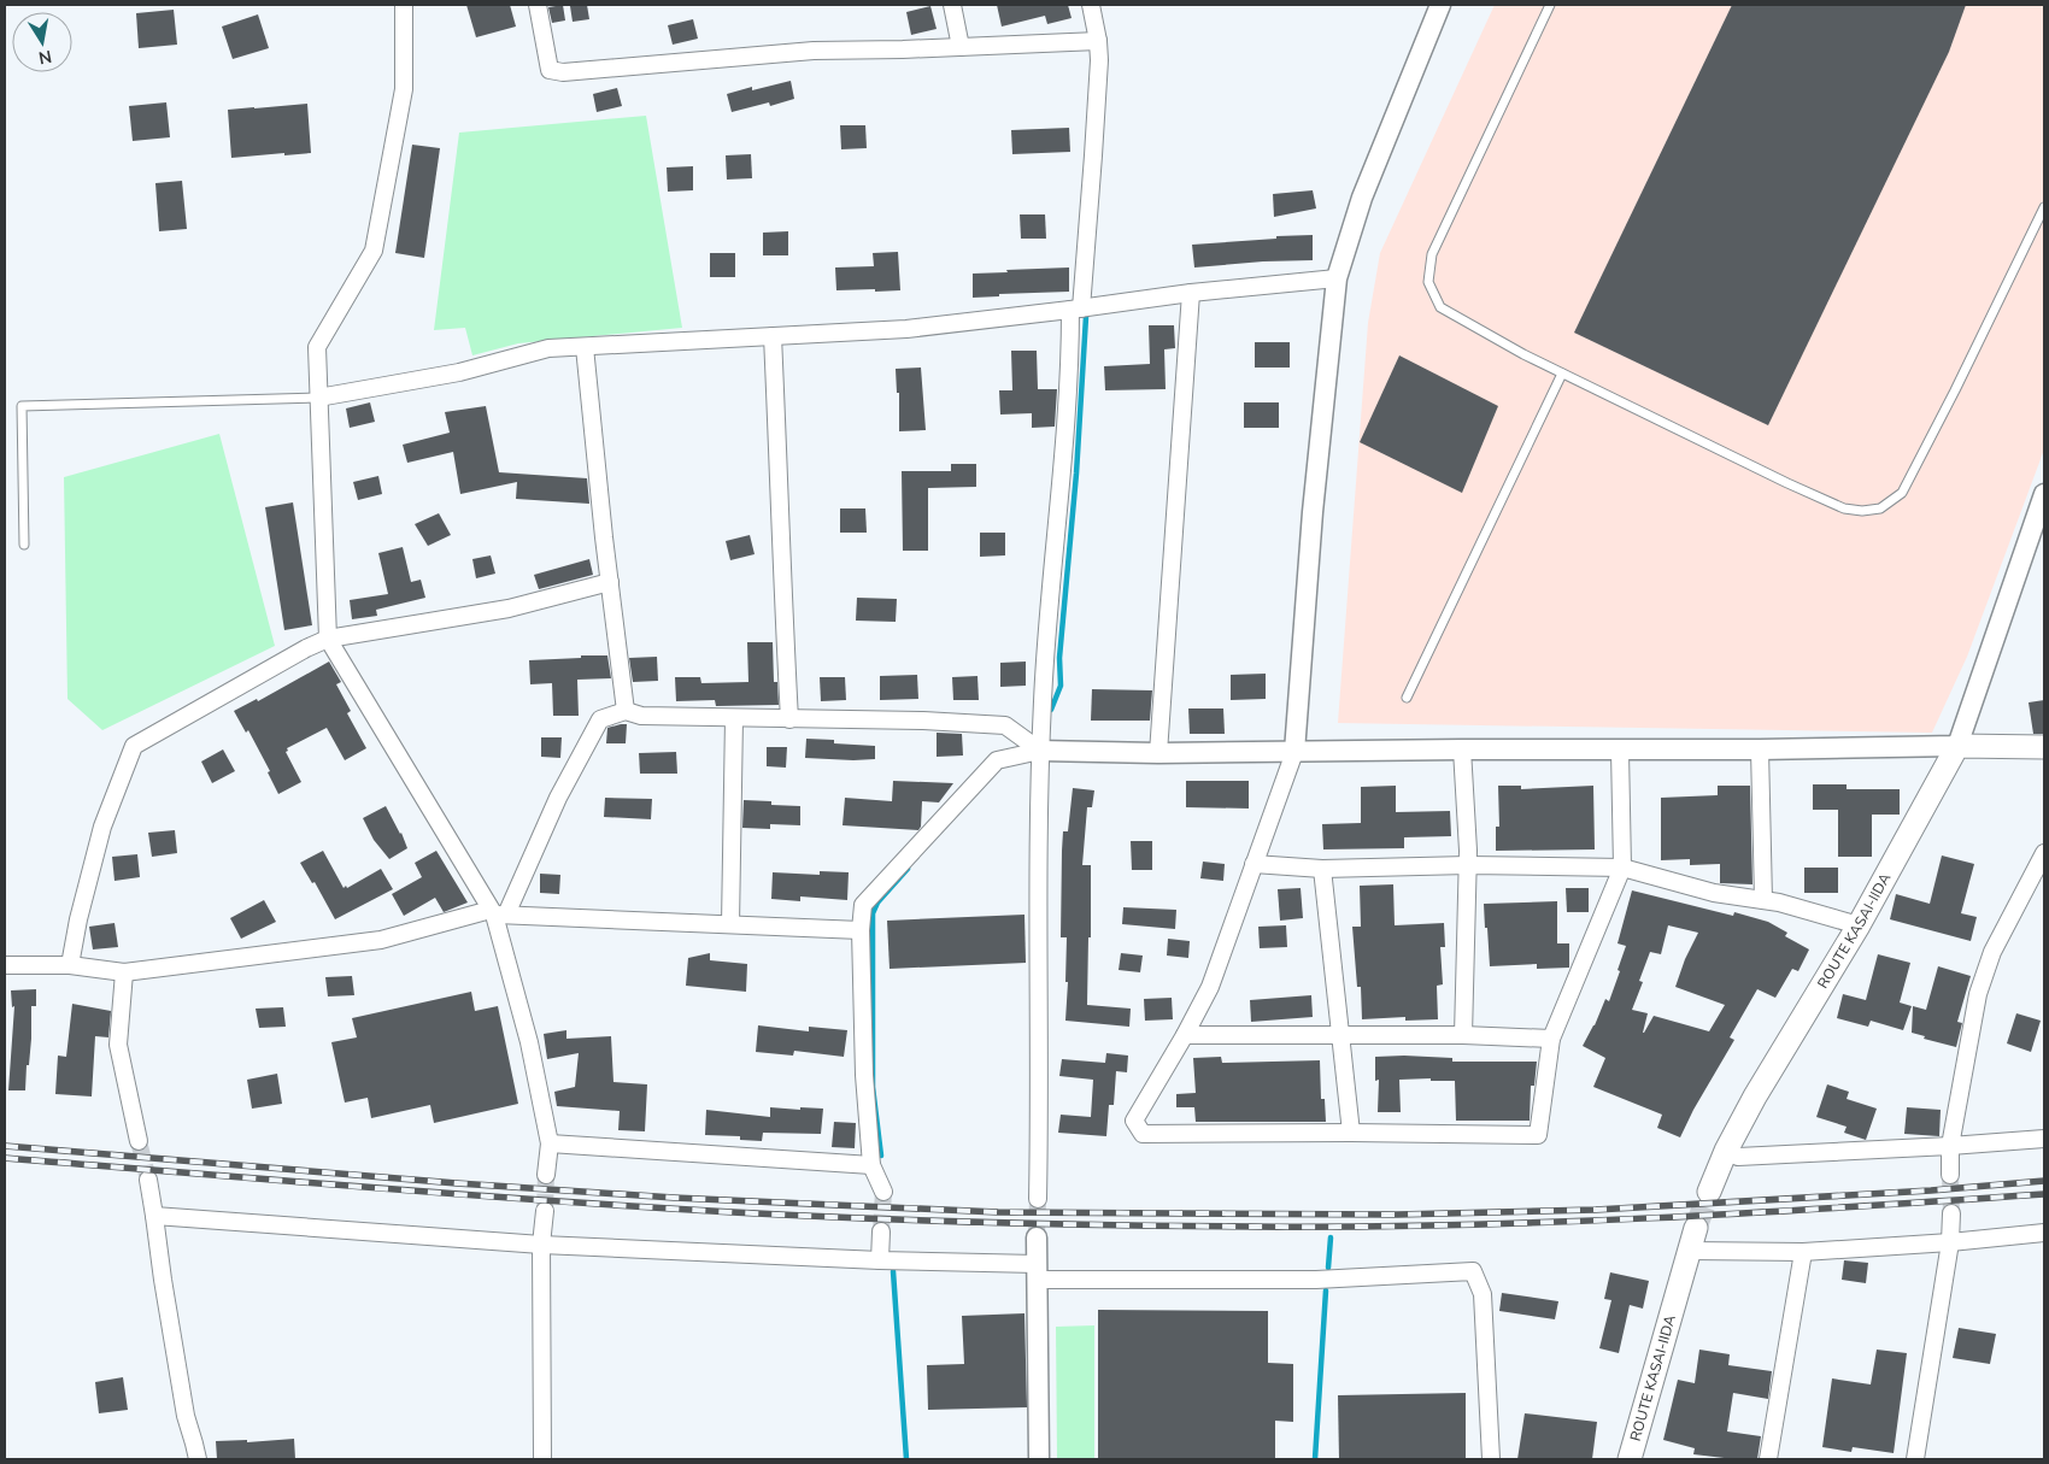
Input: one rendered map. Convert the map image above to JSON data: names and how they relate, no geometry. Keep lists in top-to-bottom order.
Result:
{
  "streets": {
    "main road": ["ROUTE KASAI-IIDA"]
  },
  "north": "bottom"
}
